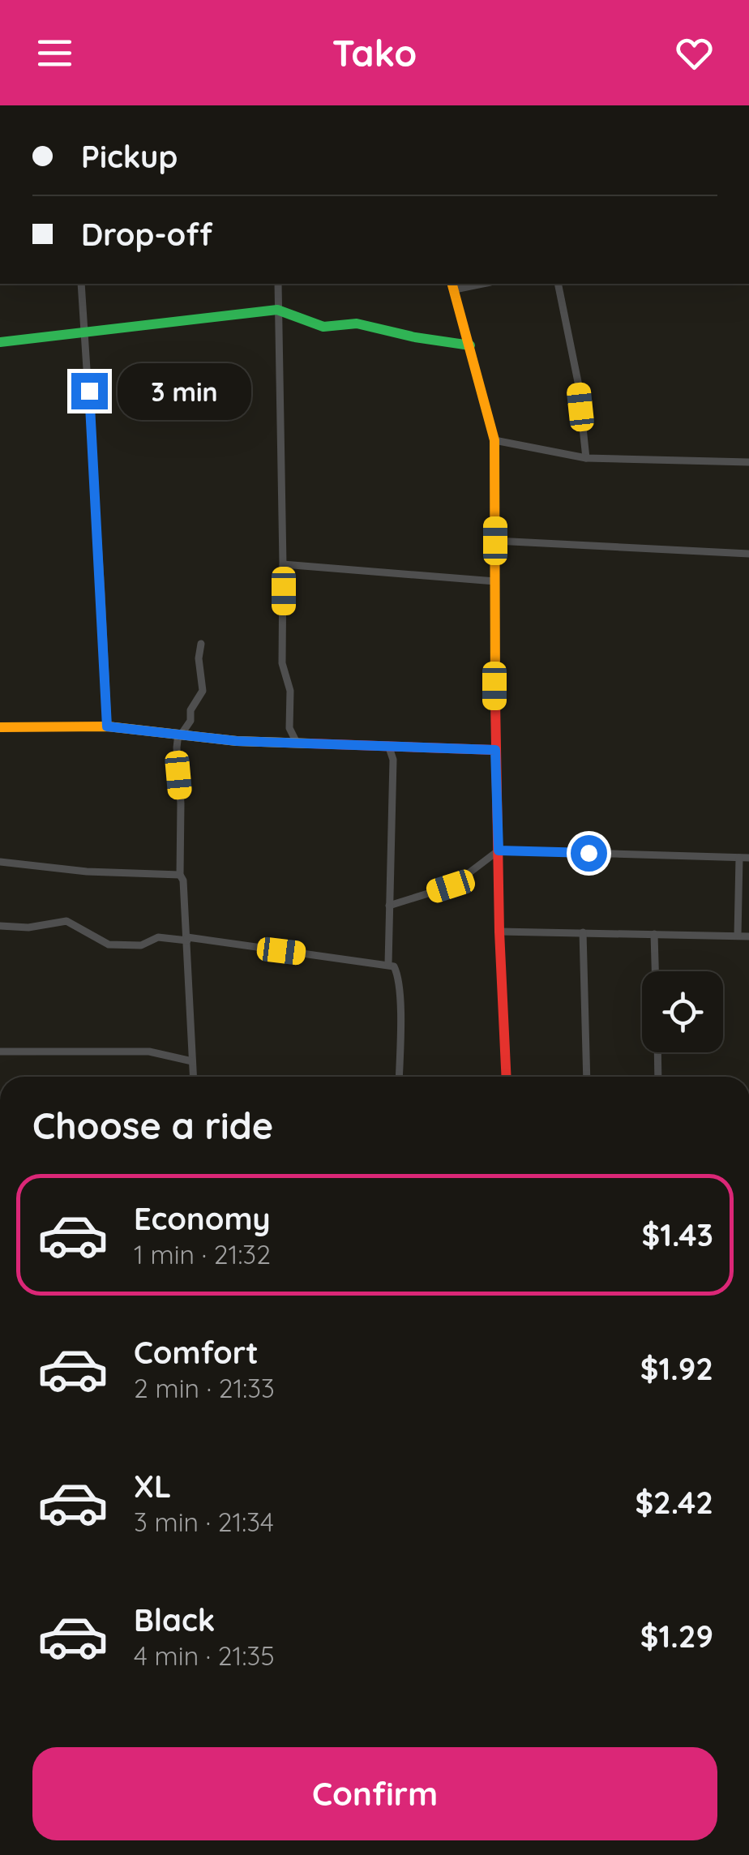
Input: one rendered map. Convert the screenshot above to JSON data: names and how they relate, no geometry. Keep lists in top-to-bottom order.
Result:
{
  "page": {
    "header": "Tako",
    "banner": ["Pickup", "Drop-off"],
    "bubble": "3 min",
    "heading": "Choose a ride",
    "list": [
      {
        "name": "Economy",
        "note": "1 min · 21:32",
        "value": "$1.43"
      },
      {
        "name": "Comfort",
        "note": "2 min · 21:33",
        "value": "$1.92"
      },
      {
        "name": "XL",
        "note": "3 min · 21:34",
        "value": "$2.42"
      },
      {
        "name": "Black",
        "note": "4 min · 21:35",
        "value": "$1.29"
      }
    ],
    "buttons": "Confirm"
  }
}
